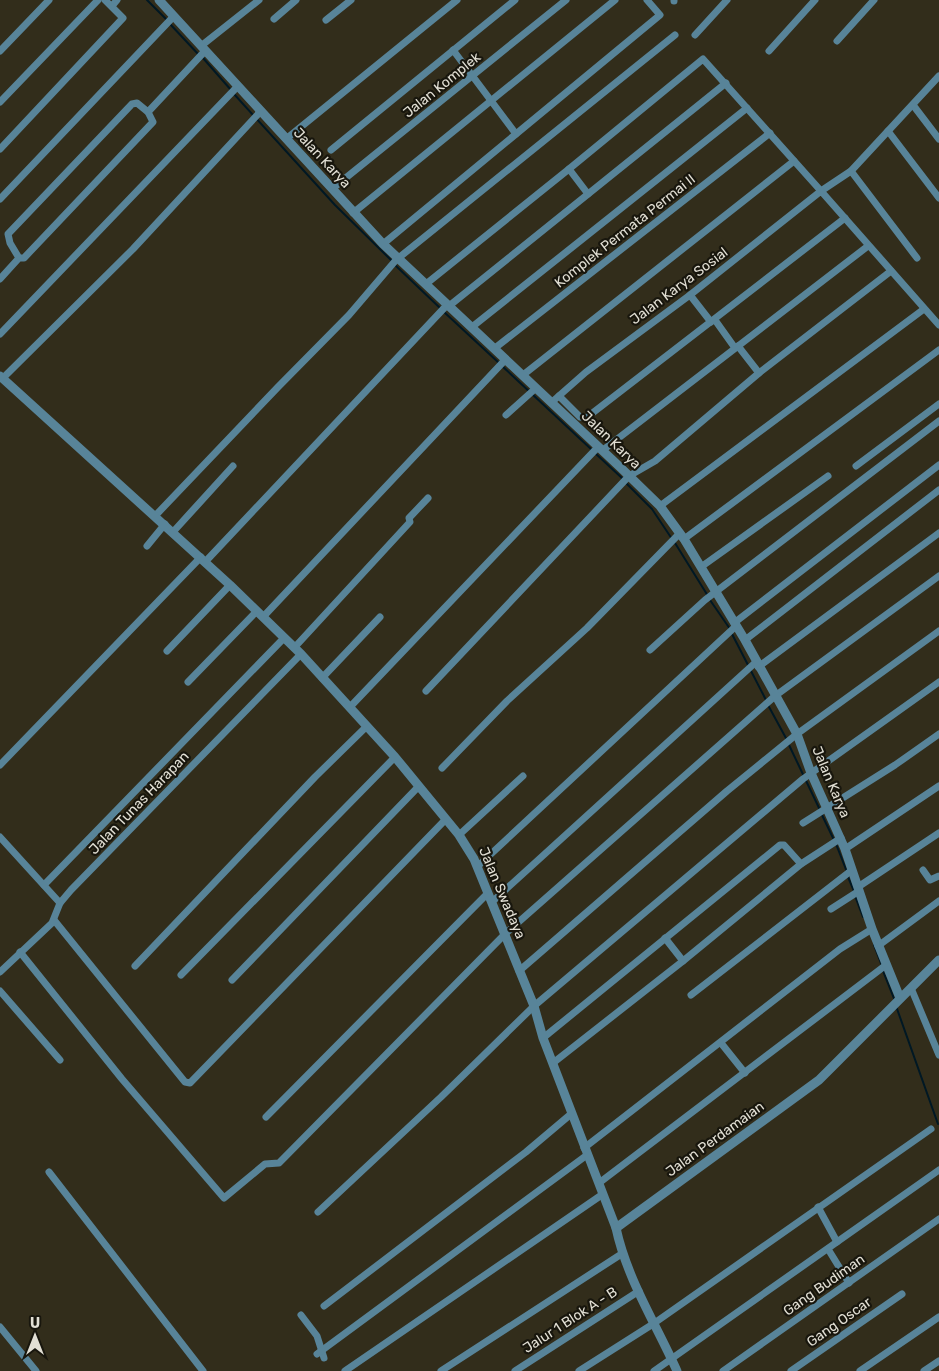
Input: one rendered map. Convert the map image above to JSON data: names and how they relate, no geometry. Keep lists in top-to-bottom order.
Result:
{
  "streets": {
    "street": [
      "Jalan Komplek",
      "Jalan Karya",
      "Komplek Permata Permai II",
      "Jalan Karya Sosial",
      "Jalan Tunas Harapan",
      "Jalan Swadaya",
      "Jalan Perdamaian",
      "Gang Budiman",
      "Jalur 1 Blok A - B",
      "Gang Oscar"
    ]
  },
  "crossings": [
    ["Jalan Komplek", "Jalan Karya"],
    ["Jalan Karya", "Komplek Permata Permai II"],
    ["Jalan Karya", "Jalan Karya Sosial"],
    ["Jalan Karya", "Jalan Perdamaian"],
    ["Jalan Tunas Harapan", "Jalan Swadaya"],
    ["Jalan Swadaya", "Jalan Perdamaian"]
  ],
  "north": "top"
}
